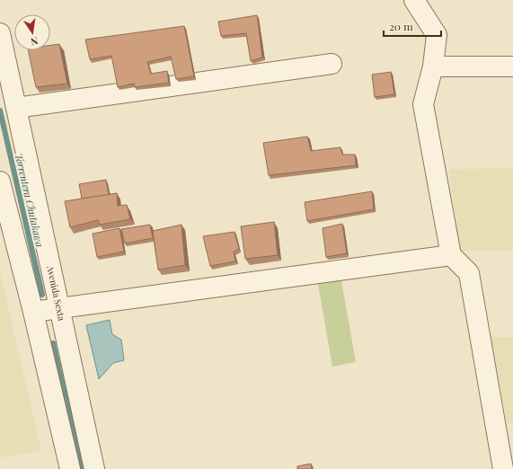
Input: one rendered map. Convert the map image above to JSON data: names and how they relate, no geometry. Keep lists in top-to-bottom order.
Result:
{
  "streets": {
    "street": ["Avenida Sexta"]
  },
  "water": ["Torrentera Chutakawa"],
  "scale_bar": "20 m",
  "north": "bottom"
}
